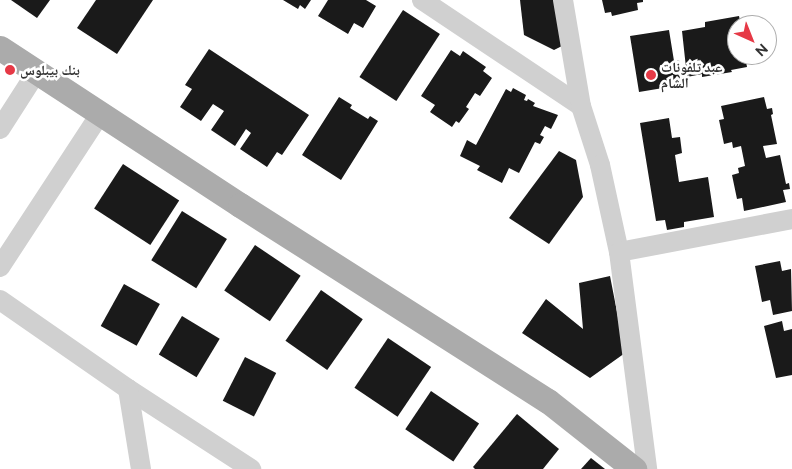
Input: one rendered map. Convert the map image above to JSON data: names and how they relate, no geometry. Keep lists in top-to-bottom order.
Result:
{
  "places": ["بنك بيبلوس", "عبد تلفونات الشام"],
  "north": "bottom right"
}
